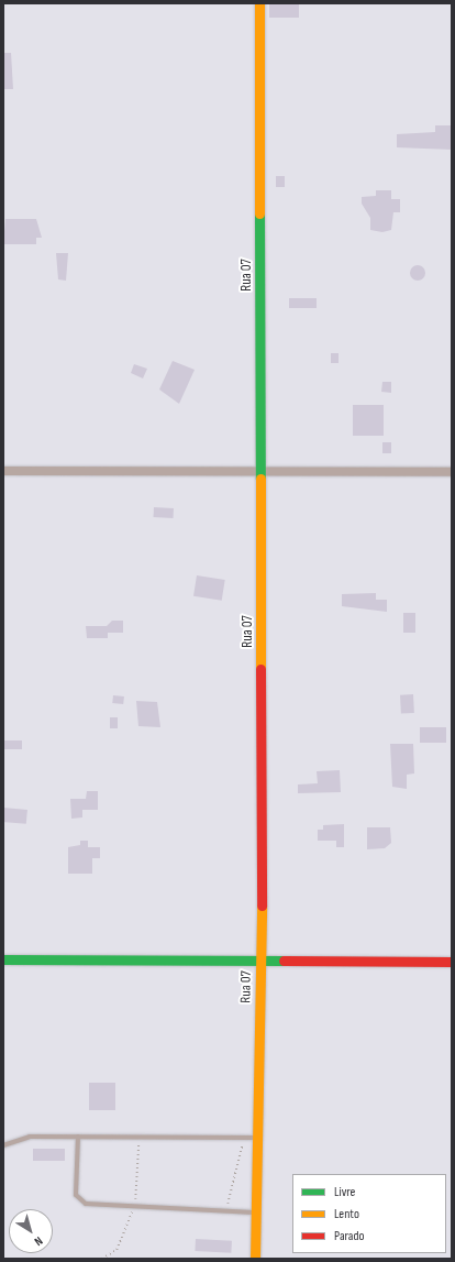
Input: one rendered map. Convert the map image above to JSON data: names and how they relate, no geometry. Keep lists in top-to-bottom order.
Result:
{
  "streets": {
    "street": ["Rua 07"]
  },
  "legend": ["Livre", "Lento", "Parado"],
  "north": "bottom right"
}
